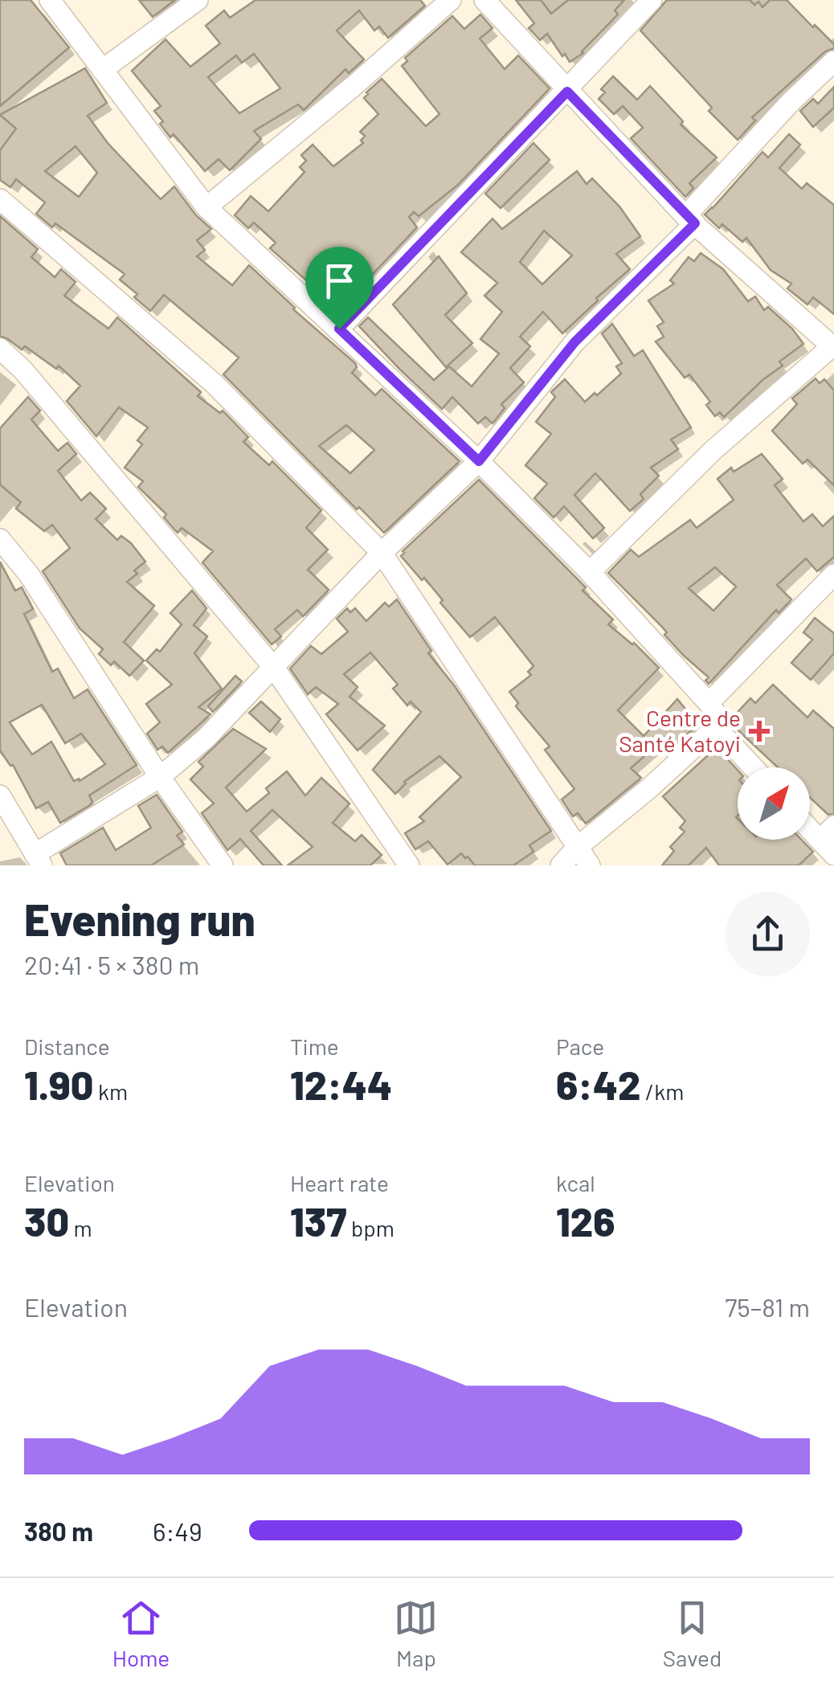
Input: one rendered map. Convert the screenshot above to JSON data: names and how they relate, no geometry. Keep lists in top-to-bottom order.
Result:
{
  "places": {
    "health": ["Centre de Santé Katoyi"]
  },
  "north": "top right",
  "page": {
    "heading": ["Evening run", "20:41 · 5 × 380 m"],
    "stats": [
      ["Distance", "1.90 km"],
      ["Time", "12:44"],
      ["Pace", "6:42 /km"],
      ["Elevation", "30 m"],
      ["Heart rate", "137 bpm"],
      ["kcal", "126"]
    ],
    "chart": ["Elevation", "75–81 m"],
    "list": [
      {
        "name": "380 m",
        "note": "6:49"
      }
    ],
    "tabs": ["Home", "Map", "Saved"]
  }
}
